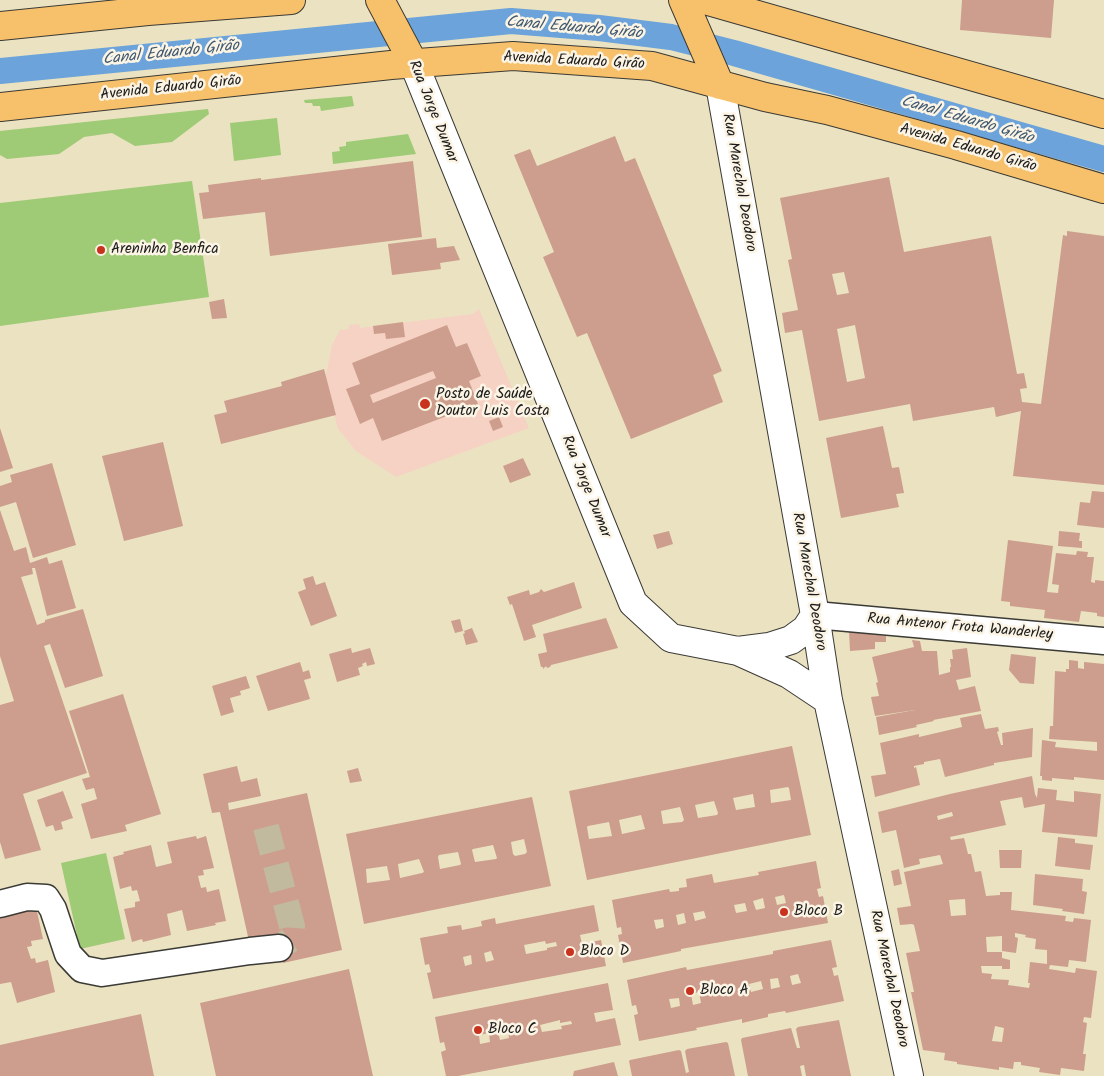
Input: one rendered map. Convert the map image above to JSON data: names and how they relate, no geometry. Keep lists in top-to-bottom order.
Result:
{
  "streets": {
    "main road": ["Avenida Eduardo Girão", "Rua Jorge Dumar"],
    "street": ["Rua Marechal Deodoro", "Rua Antenor Frota Wanderley"]
  },
  "crossings": [
    ["Avenida Eduardo Girão", "Rua Jorge Dumar"],
    ["Avenida Eduardo Girão", "Rua Marechal Deodoro"],
    ["Rua Jorge Dumar", "Rua Marechal Deodoro"],
    ["Rua Marechal Deodoro", "Rua Antenor Frota Wanderley"]
  ],
  "water": ["Canal Eduardo Girão"],
  "places": [
    "Areninha Benfica",
    "Posto de Saúde Doutor Luis Costa",
    "Bloco B",
    "Bloco D",
    "Bloco A",
    "Bloco C"
  ]
}
